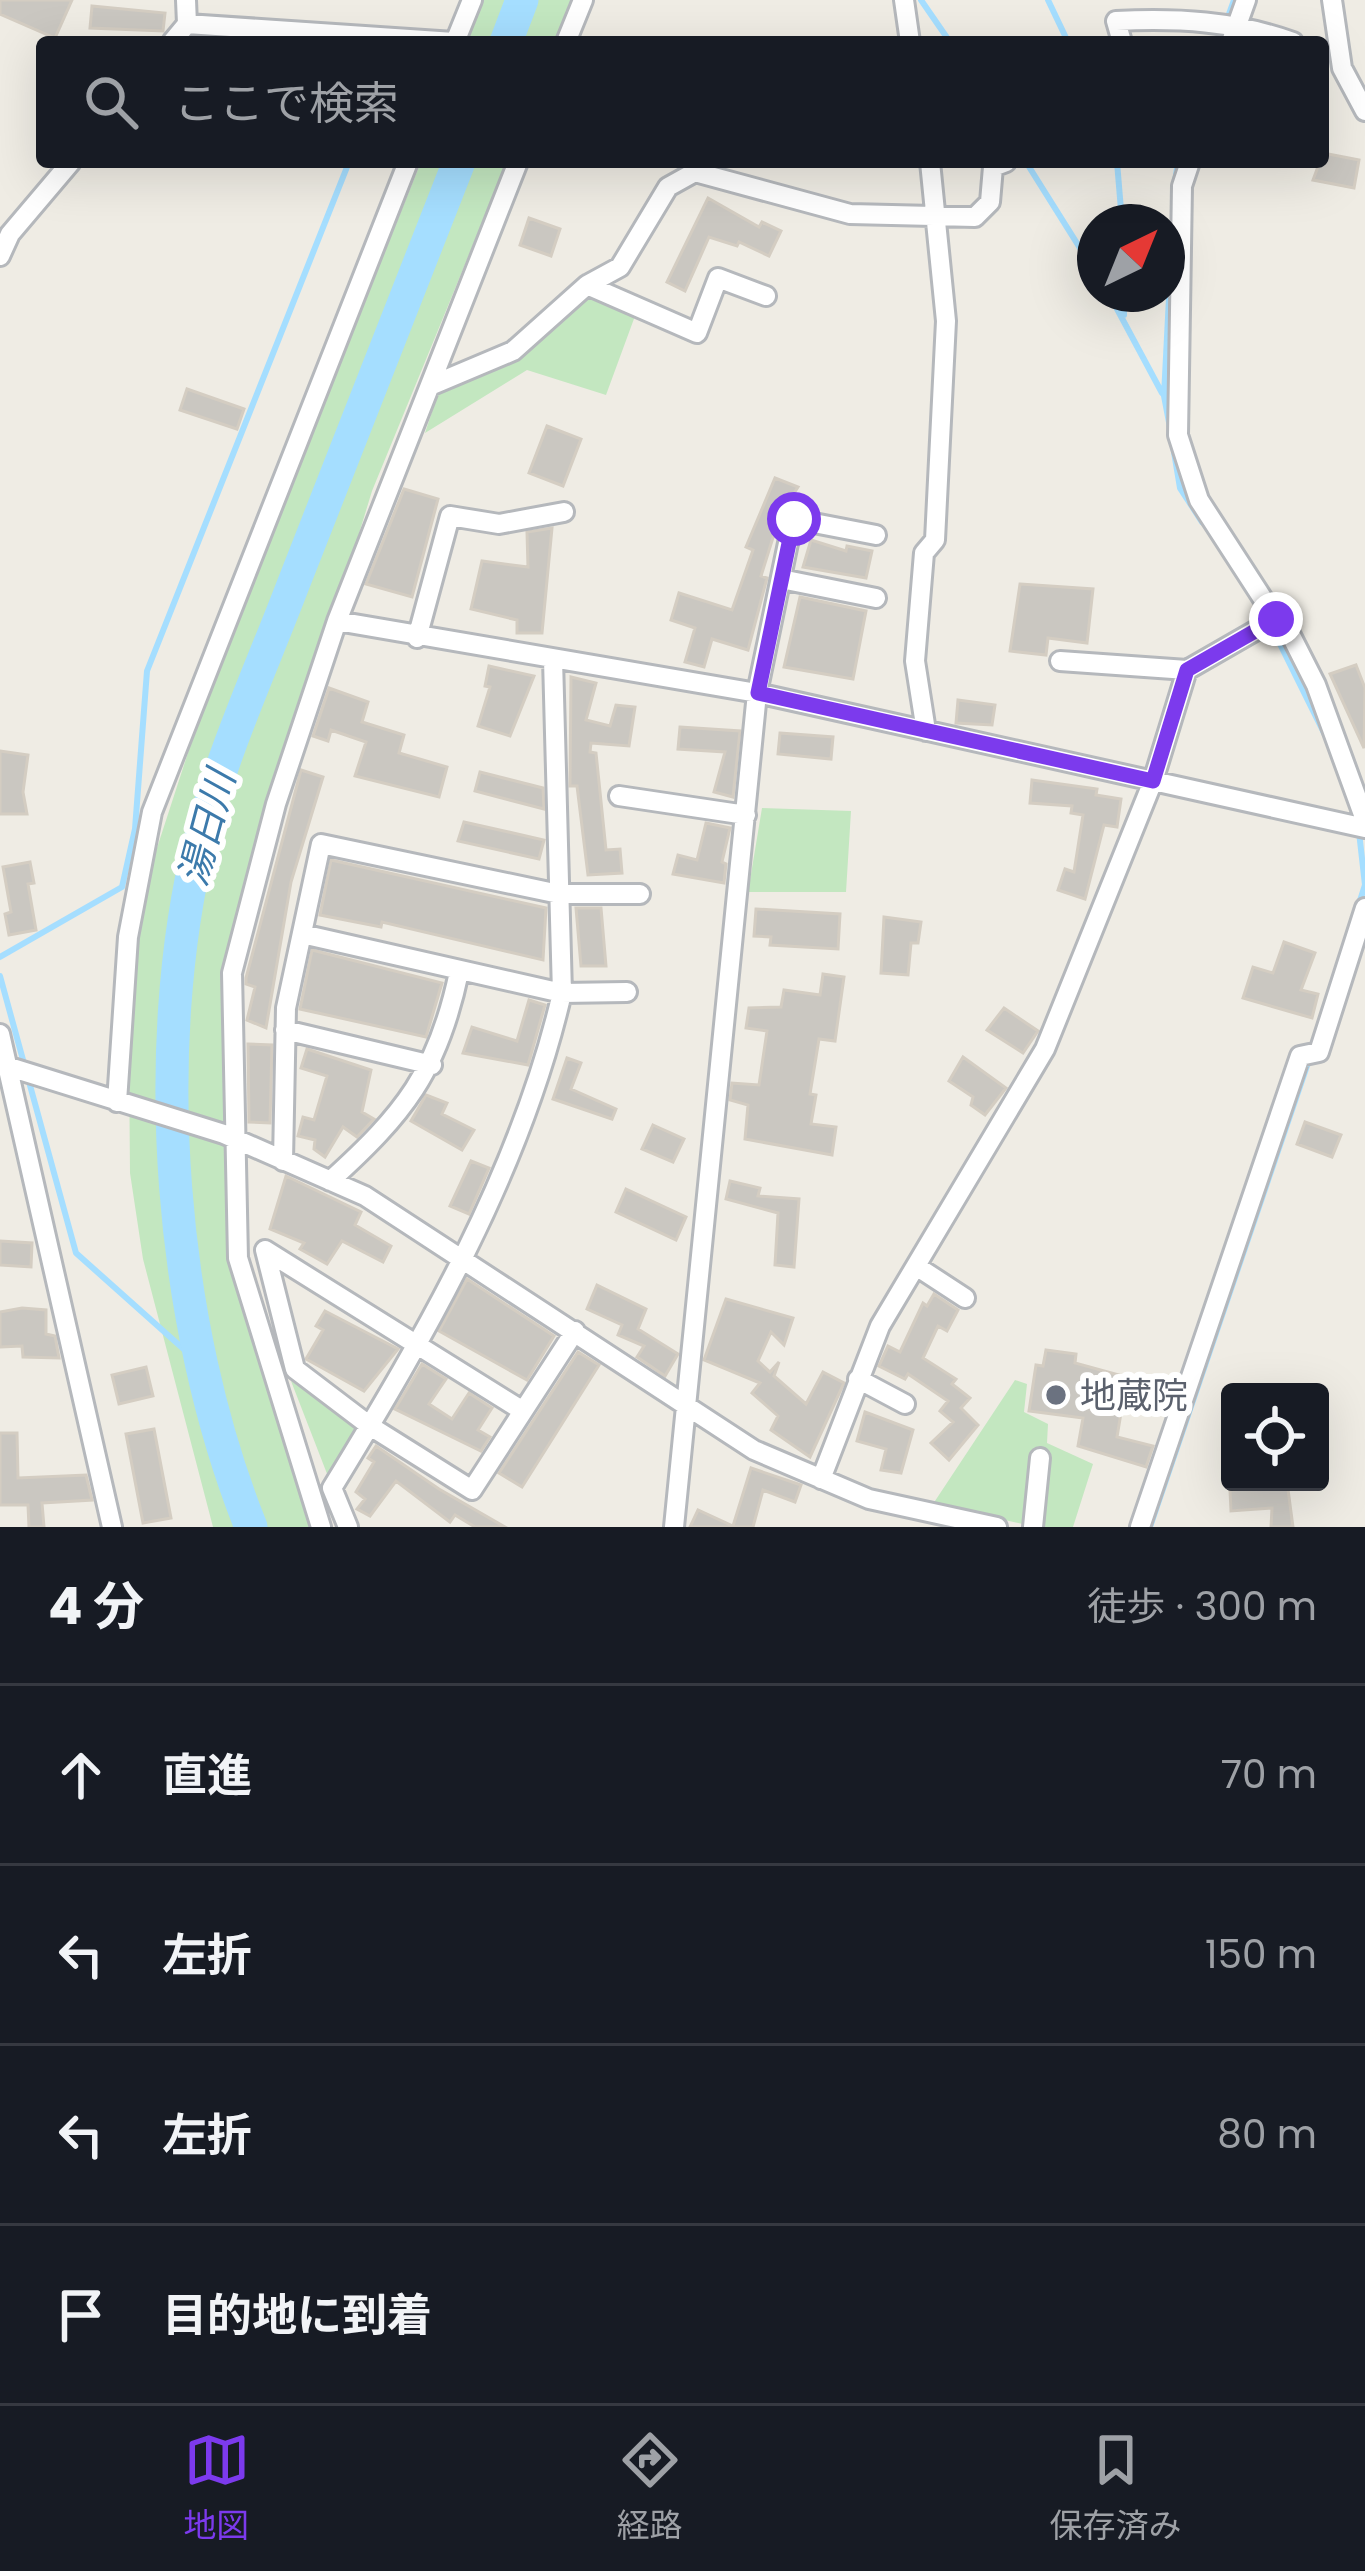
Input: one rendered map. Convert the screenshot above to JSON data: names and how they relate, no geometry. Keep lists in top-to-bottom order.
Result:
{
  "water": ["湯日川"],
  "places": ["地蔵院"],
  "north": "top right",
  "page": {
    "search": "ここで検索",
    "heading": ["4 分", "徒歩 · 300 m"],
    "list": [
      ["直進", "70 m"],
      ["左折", "150 m"],
      ["左折", "80 m"],
      "目的地に到着"
    ],
    "nav": ["地図", "経路", "保存済み"]
  }
}
